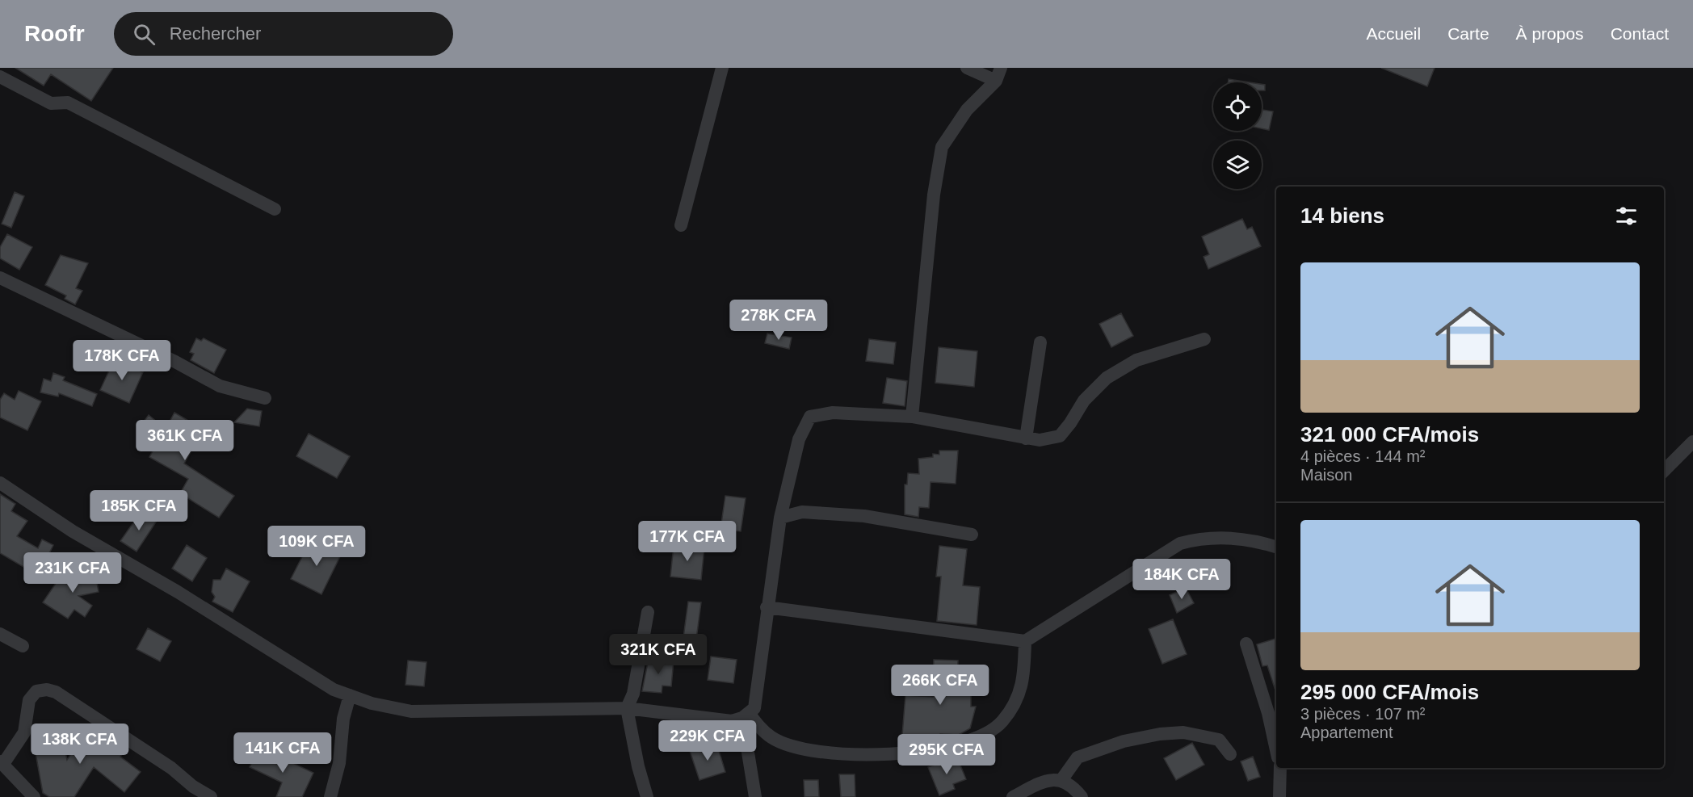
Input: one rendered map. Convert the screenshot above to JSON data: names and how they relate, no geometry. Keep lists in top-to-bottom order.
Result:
{
  "page": {
    "header": "Roofr",
    "search": "Rechercher",
    "nav": [
      "Accueil",
      "Carte",
      "À propos",
      "Contact"
    ],
    "heading": "14 biens",
    "list": [
      {
        "name": "321 000 CFA/mois",
        "note": "4 pièces · 144 m² · Maison"
      },
      {
        "name": "295 000 CFA/mois",
        "note": "3 pièces · 107 m² · Appartement"
      }
    ],
    "price": [
      "278K CFA",
      "178K CFA",
      "361K CFA",
      "185K CFA",
      "177K CFA",
      "109K CFA",
      "231K CFA",
      "184K CFA",
      "321K CFA",
      "266K CFA",
      "229K CFA",
      "138K CFA",
      "141K CFA",
      "295K CFA"
    ]
  }
}
